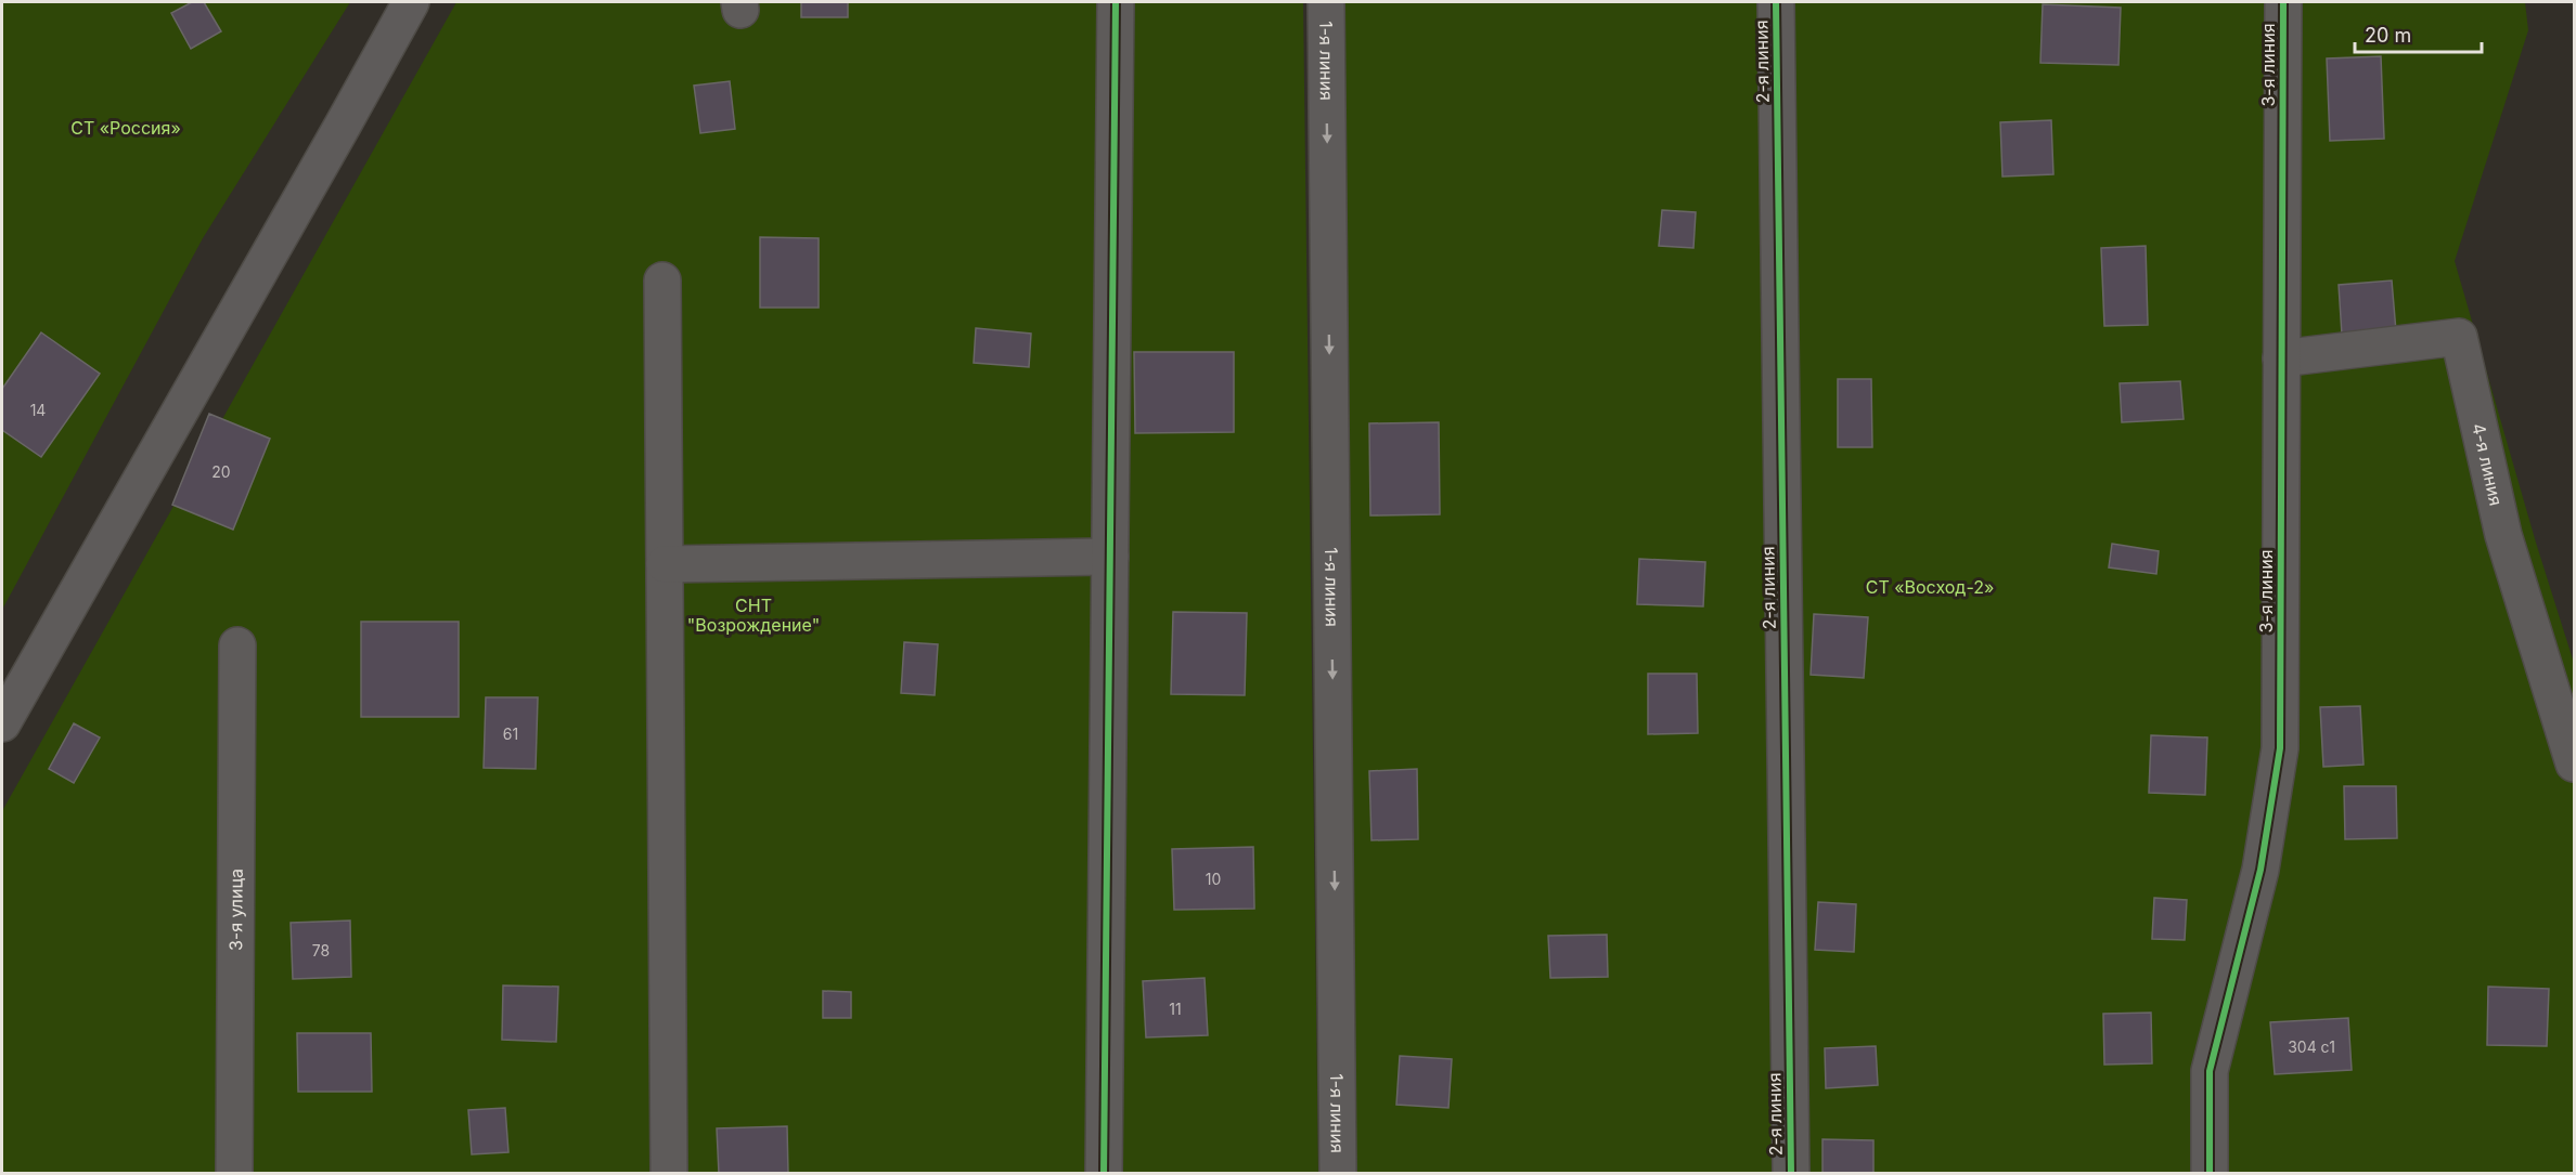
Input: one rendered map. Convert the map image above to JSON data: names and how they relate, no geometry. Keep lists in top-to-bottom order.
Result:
{
  "streets": {
    "street": [
      "1-я линия",
      "2-я линия",
      "3-я линия",
      "4-я линия",
      "3-я улица"
    ]
  },
  "crossings": [
    ["3-я линия", "4-я линия"]
  ],
  "parks": ["СТ «Россия»", "СТ «Восход-2»", "СНТ \"Возрождение\""],
  "house_numbers": [
    "14",
    "20",
    "61",
    "10",
    "78",
    "11",
    "304 с1"
  ],
  "scale_bar": "20 m"
}
